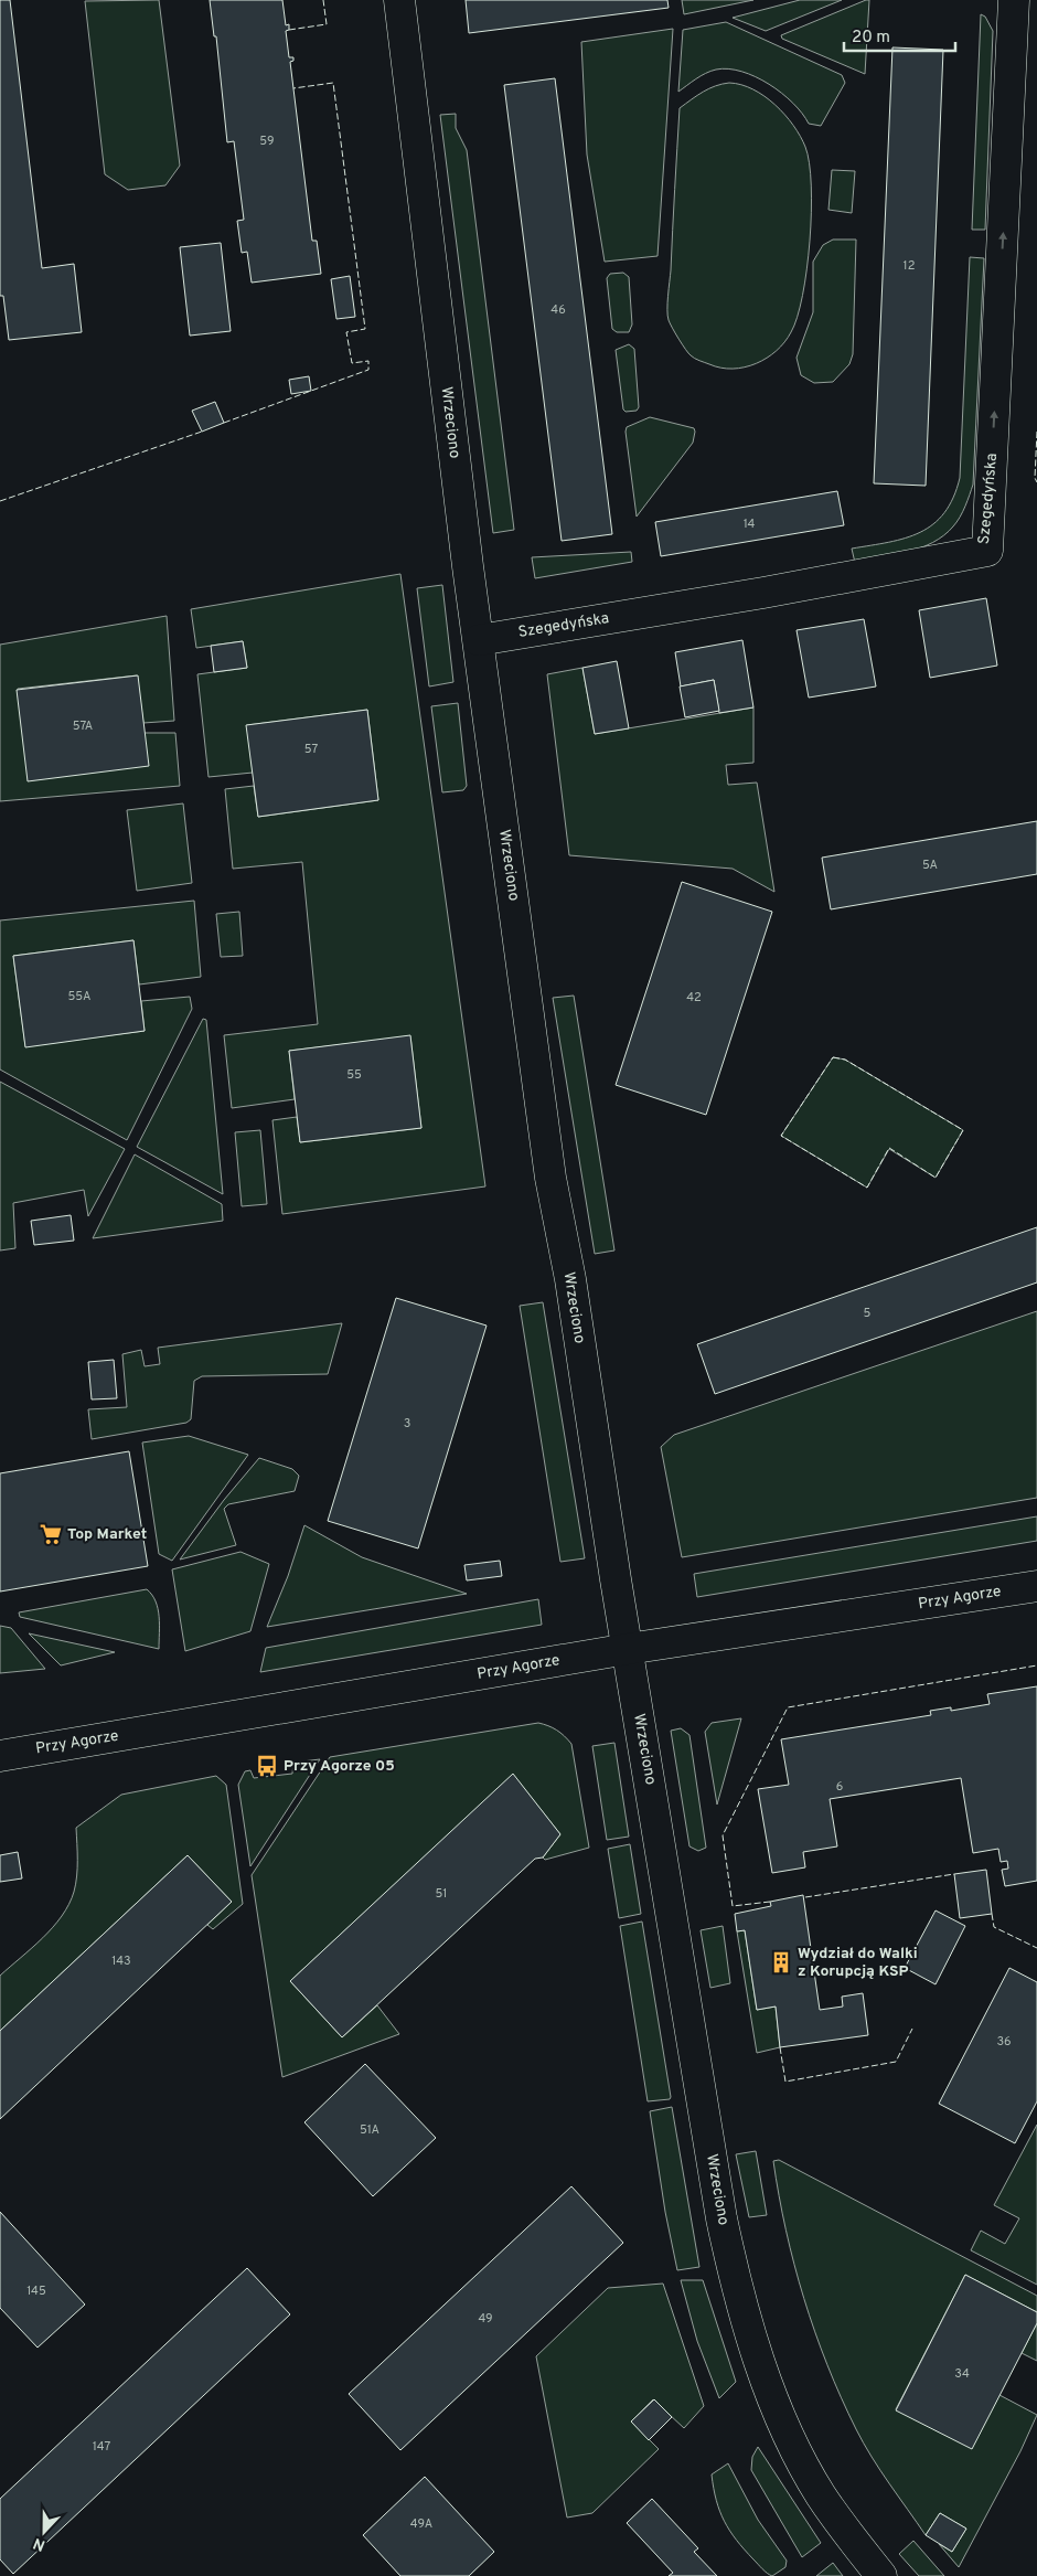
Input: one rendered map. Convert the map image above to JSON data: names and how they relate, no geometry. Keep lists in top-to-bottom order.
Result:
{
  "streets": {
    "street": ["Wrzeciono", "Szegedyńska", "Przy Agorze"]
  },
  "crossings": [
    ["Wrzeciono", "Szegedyńska"],
    ["Wrzeciono", "Przy Agorze"]
  ],
  "places": {
    "supermarket": ["Top Market"],
    "bus stop": ["Przy Agorze 05"],
    "building": ["Wydział do Walki z Korupcją KSP"]
  },
  "house_numbers": [
    "59",
    "12",
    "46",
    "14",
    "57A",
    "57",
    "5A",
    "55A",
    "42",
    "55",
    "5",
    "3",
    "6",
    "51",
    "143",
    "36",
    "51A",
    "145",
    "49",
    "34",
    "147",
    "49A"
  ],
  "scale_bar": "20 m",
  "north": "bottom"
}
